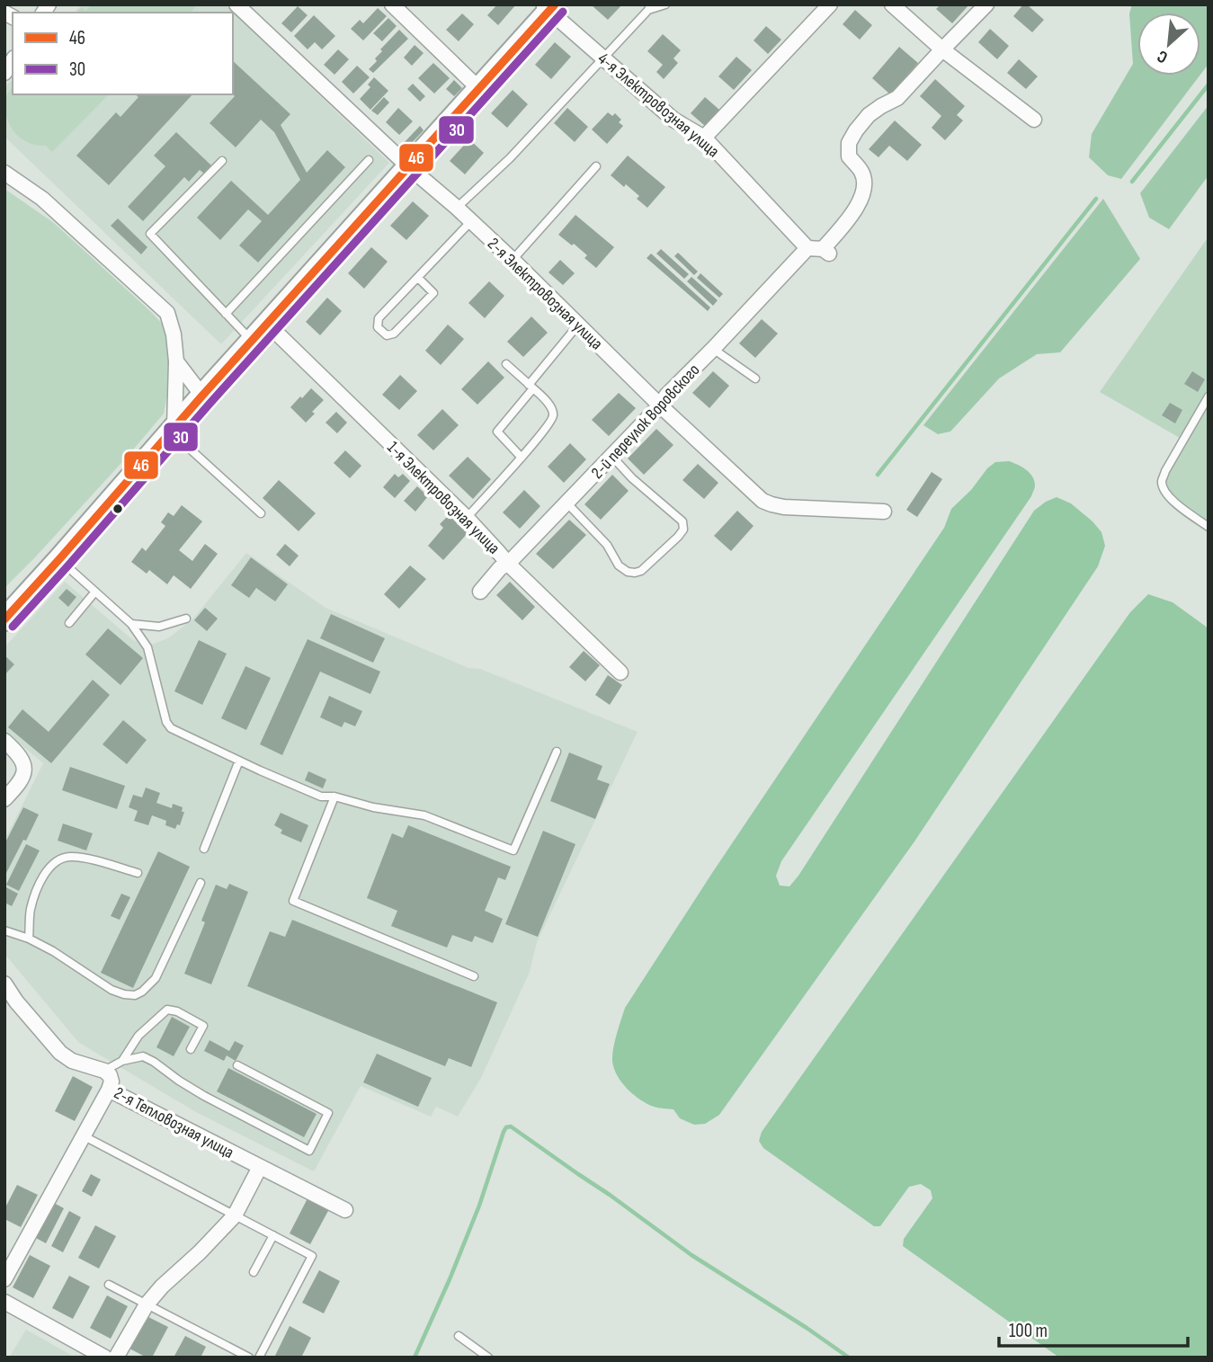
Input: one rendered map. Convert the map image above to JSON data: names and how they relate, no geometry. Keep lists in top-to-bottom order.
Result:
{
  "streets": {
    "street": [
      "4-я Электровозная улица",
      "2-я Электровозная улица",
      "2-й переулок Воровского",
      "1-я Электровозная улица",
      "2-я Тепловозная улица"
    ]
  },
  "crossings": [
    ["4-я Электровозная улица", "2-й переулок Воровского"],
    ["2-я Электровозная улица", "2-й переулок Воровского"],
    ["2-й переулок Воровского", "1-я Электровозная улица"]
  ],
  "lines": ["transit line 46", "transit line 30"],
  "legend": ["46", "30"],
  "scale_bar": "100 m",
  "north": "bottom left"
}
